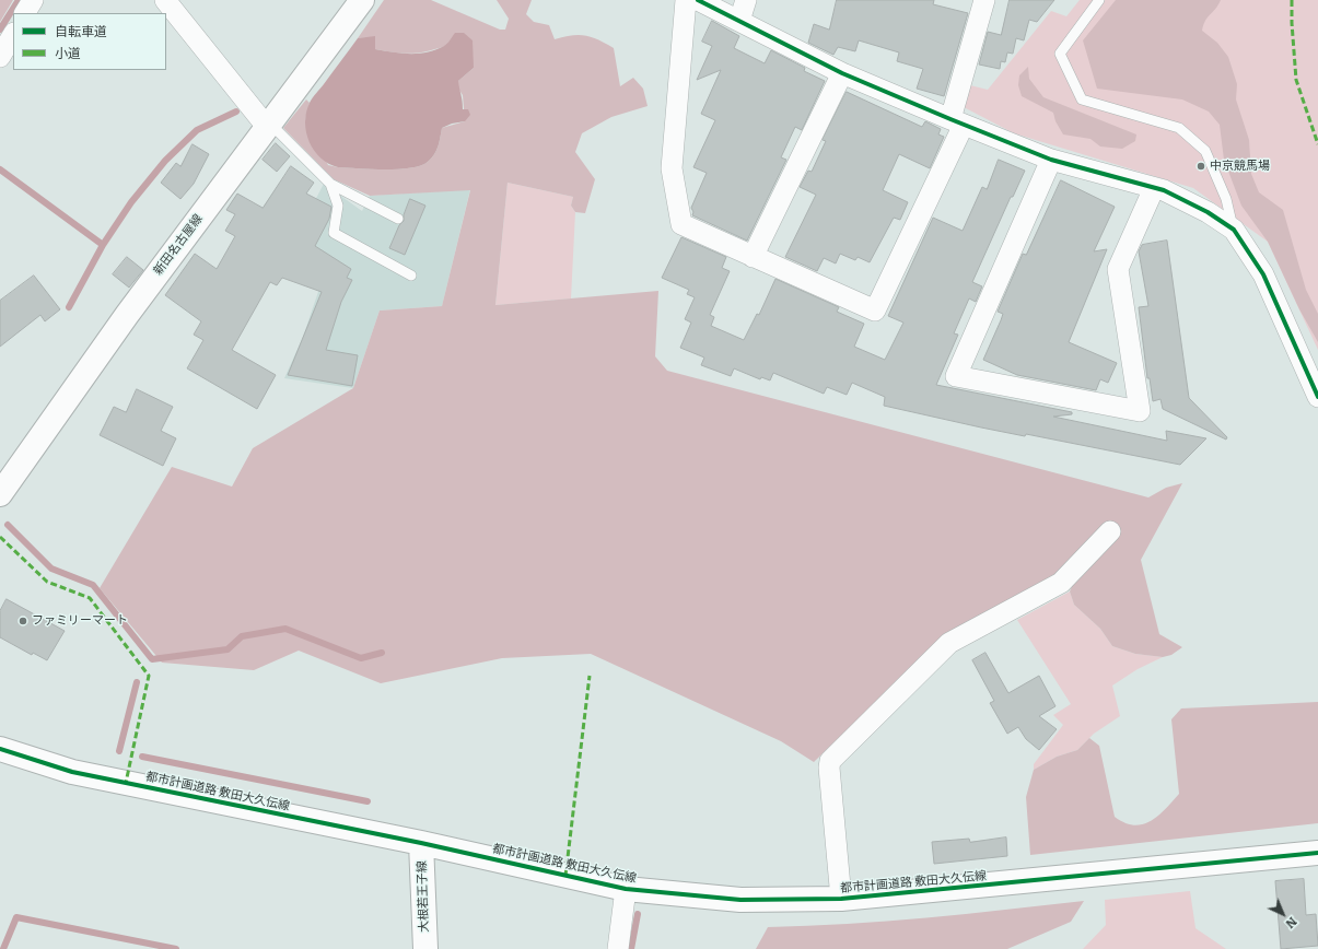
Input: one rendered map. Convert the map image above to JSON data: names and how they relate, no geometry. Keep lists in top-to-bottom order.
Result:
{
  "streets": {
    "street": ["新田名古屋線", "都市計画道路 敷田大久伝線", "大根若王子線"]
  },
  "crossings": [
    ["都市計画道路 敷田大久伝線", "大根若王子線"]
  ],
  "places": ["中京競馬場", "ファミリーマート"],
  "legend": ["自転車道", "小道"],
  "north": "bottom right"
}
